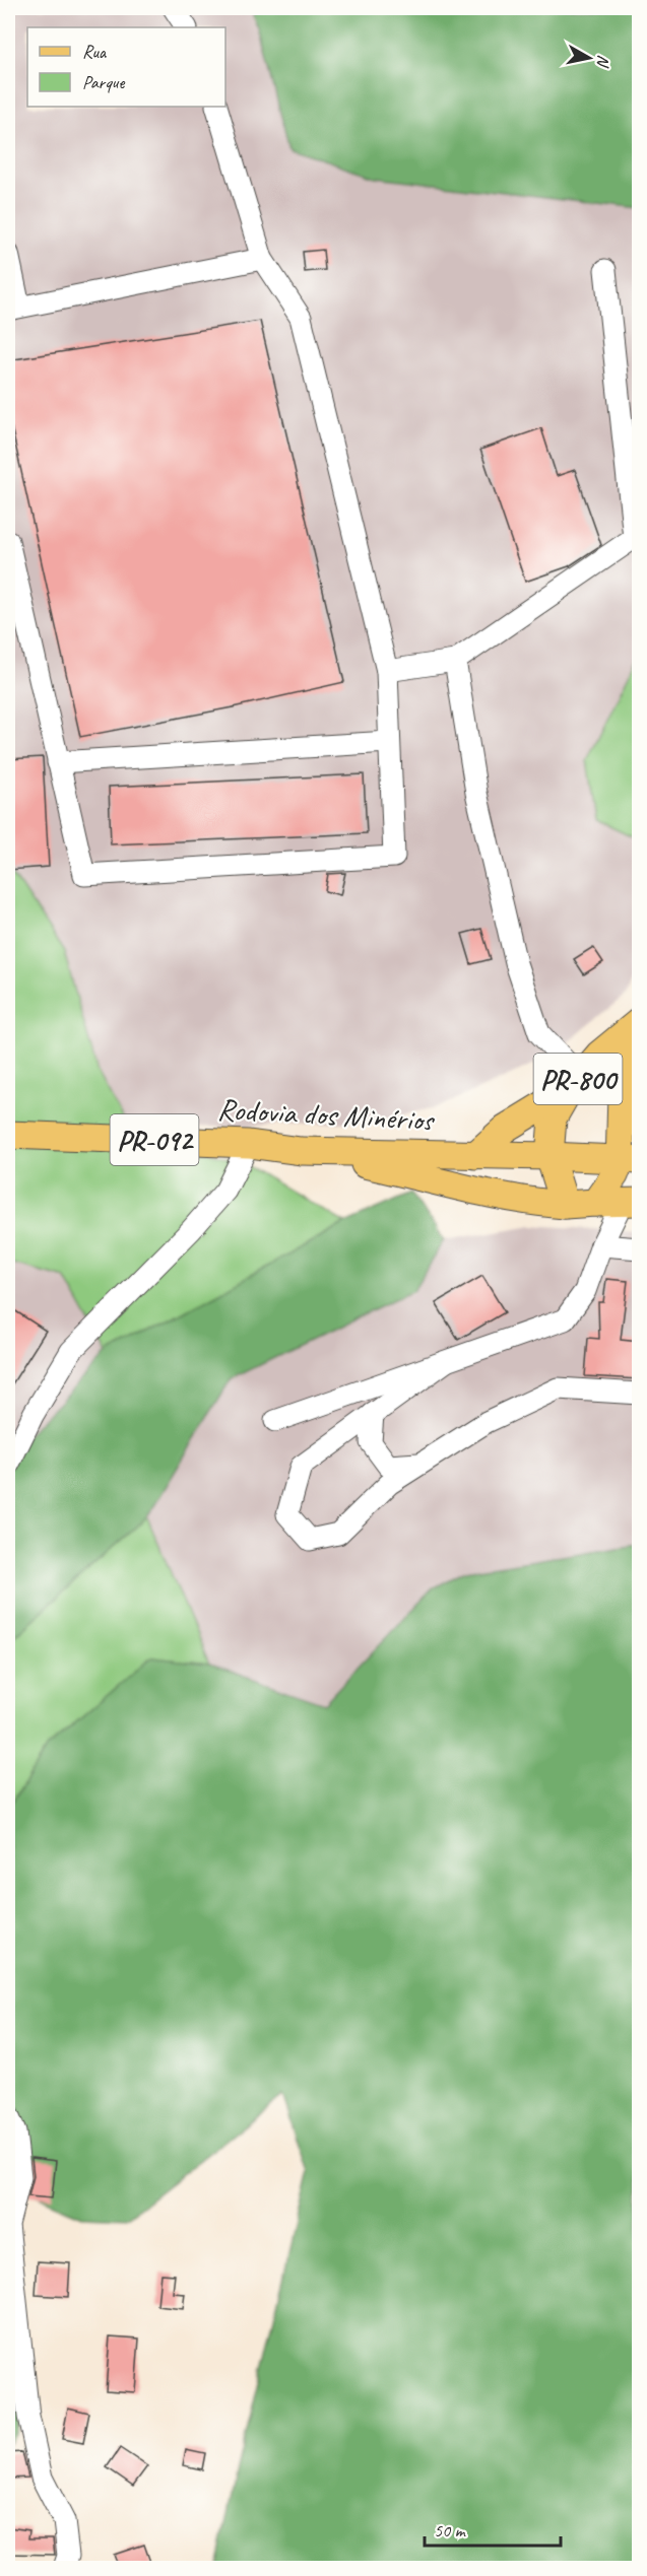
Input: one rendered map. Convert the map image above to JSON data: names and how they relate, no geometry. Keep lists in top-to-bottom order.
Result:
{
  "streets": {
    "main road": ["PR-800", "Rodovia dos Minérios", "PR-092"]
  },
  "crossings": [
    ["PR-800", "Rodovia dos Minérios"]
  ],
  "legend": ["Rua", "Parque"],
  "scale_bar": "50 m",
  "north": "right"
}
